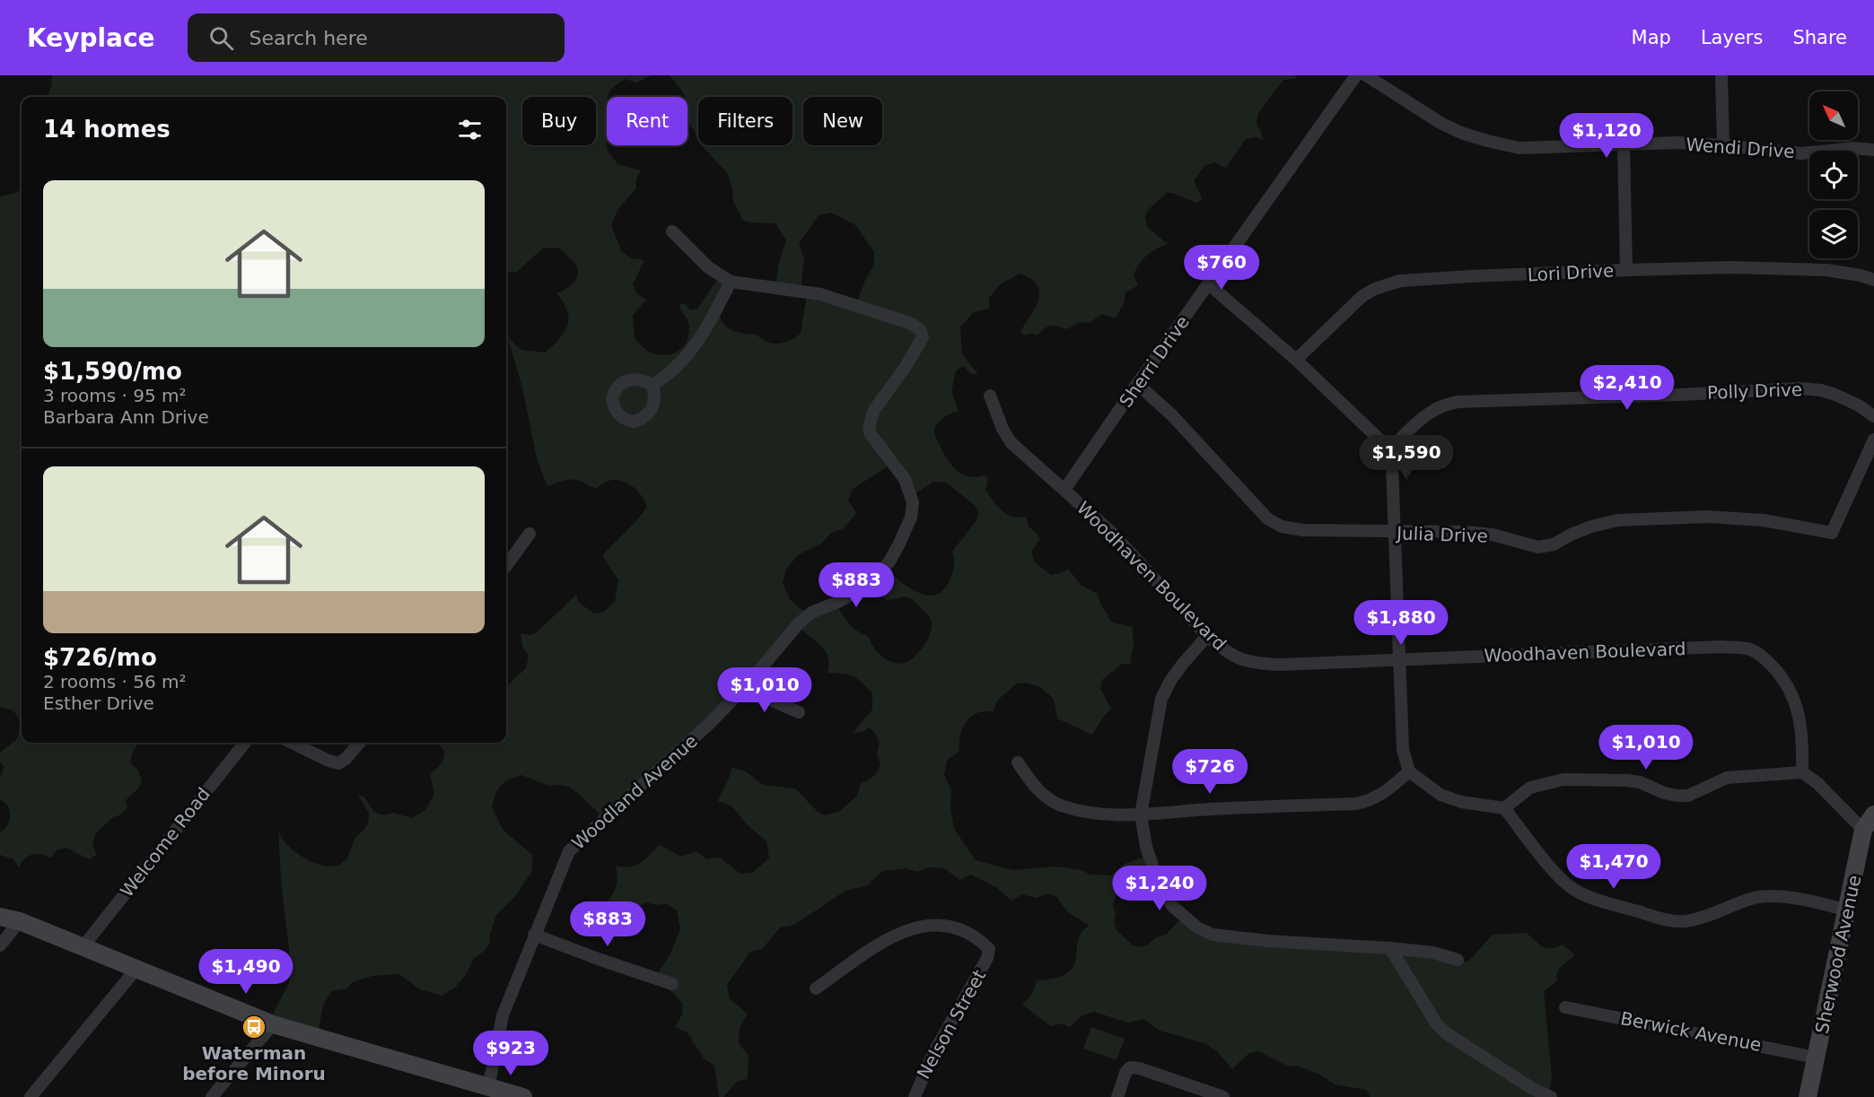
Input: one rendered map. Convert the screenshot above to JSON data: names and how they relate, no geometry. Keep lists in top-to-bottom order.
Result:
{
  "streets": {
    "main road": ["Sherwood Avenue"],
    "street": [
      "Wendi Drive",
      "Lori Drive",
      "Sherri Drive",
      "Polly Drive",
      "Julia Drive",
      "Woodhaven Boulevard",
      "Woodland Avenue",
      "Welcome Road",
      "Nelson Street",
      "Berwick Avenue"
    ]
  },
  "crossings": [
    ["Sherri Drive", "Julia Drive"],
    ["Sherri Drive", "Woodhaven Boulevard"],
    ["Sherwood Avenue", "Berwick Avenue"]
  ],
  "places": {
    "bus stop": ["Waterman before Minoru"]
  },
  "north": "top left",
  "page": {
    "header": "Keyplace",
    "search": "Search here",
    "nav": ["Map", "Layers", "Share"],
    "chip": [
      "Buy",
      "Rent",
      "Filters",
      "New"
    ],
    "heading": "14 homes",
    "price": [
      "$1,120",
      "$760",
      "$2,410",
      "$1,590",
      "$883",
      "$1,880",
      "$1,010",
      "$1,010",
      "$726",
      "$1,470",
      "$1,240",
      "$883",
      "$1,490",
      "$923"
    ],
    "list": [
      {
        "name": "$1,590/mo",
        "note": "3 rooms · 95 m² · Barbara Ann Drive"
      },
      {
        "name": "$726/mo",
        "note": "2 rooms · 56 m² · Esther Drive"
      }
    ]
  }
}
